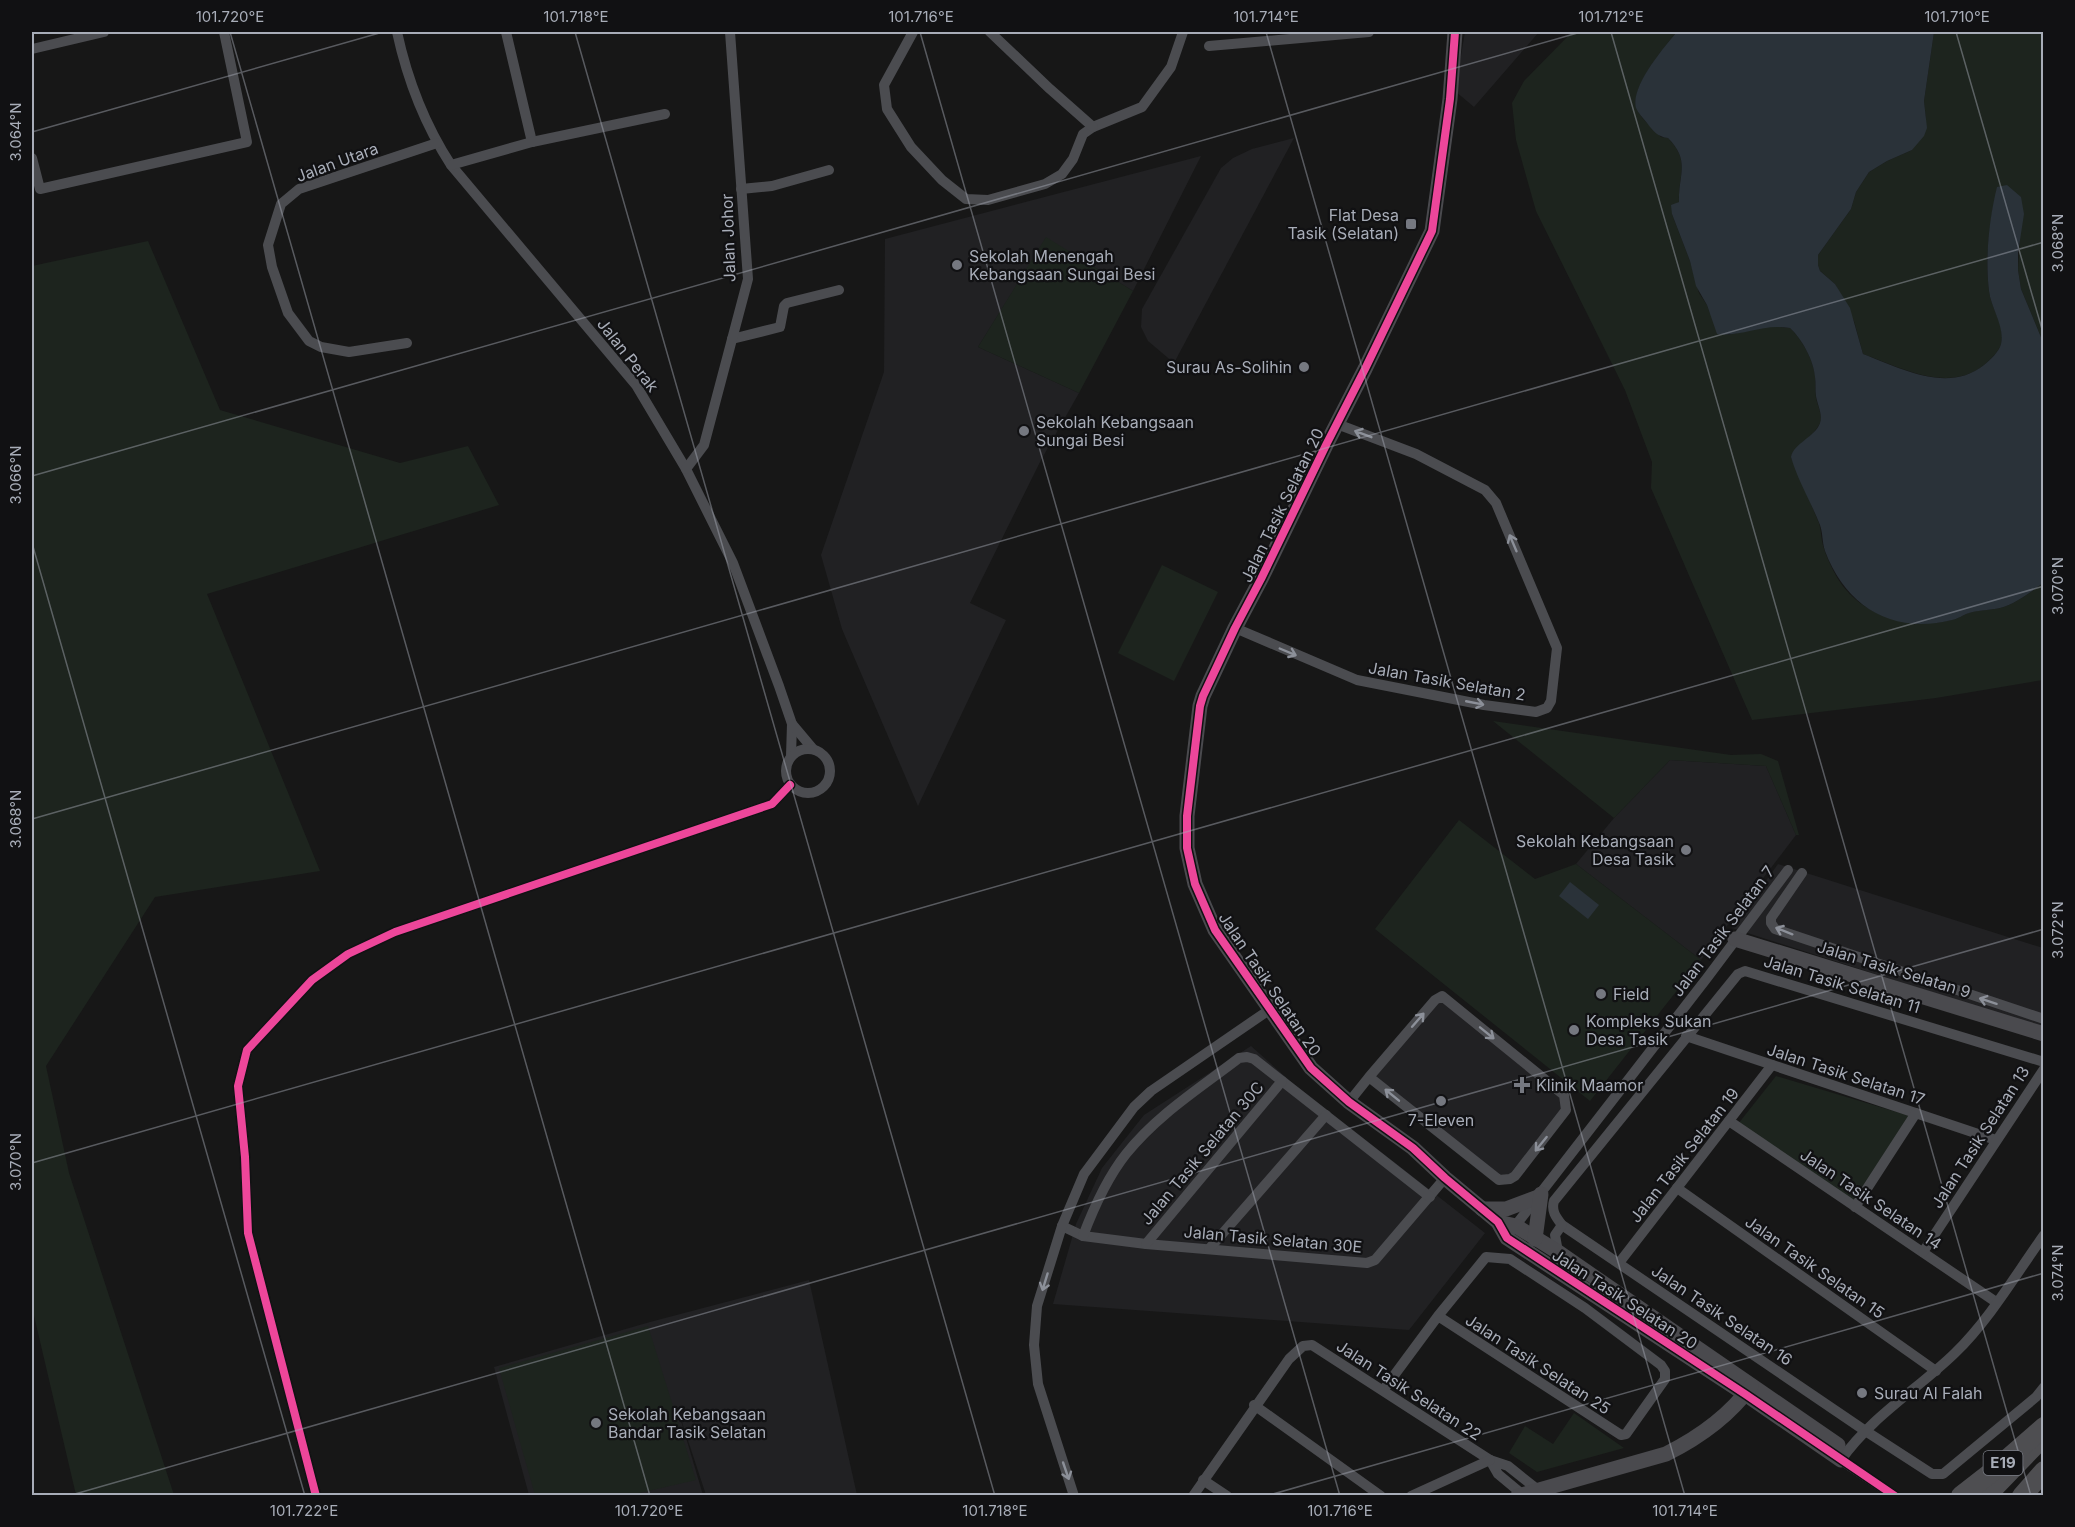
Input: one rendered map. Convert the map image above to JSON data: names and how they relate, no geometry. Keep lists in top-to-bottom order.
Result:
{
  "streets": {
    "highway": ["E19"],
    "street": [
      "Jalan Utara",
      "Jalan Johor",
      "Jalan Perak",
      "Jalan Tasik Selatan 20",
      "Jalan Tasik Selatan 2",
      "Jalan Tasik Selatan 7",
      "Jalan Tasik Selatan 9",
      "Jalan Tasik Selatan 11",
      "Jalan Tasik Selatan 17",
      "Jalan Tasik Selatan 13",
      "Jalan Tasik Selatan 30C",
      "Jalan Tasik Selatan 19",
      "Jalan Tasik Selatan 14",
      "Jalan Tasik Selatan 30E",
      "Jalan Tasik Selatan 15",
      "Jalan Tasik Selatan 16",
      "Jalan Tasik Selatan 25",
      "Jalan Tasik Selatan 22"
    ]
  },
  "crossings": [
    ["Jalan Utara", "Jalan Perak"],
    ["Jalan Johor", "Jalan Perak"],
    ["Jalan Tasik Selatan 20", "Jalan Tasik Selatan 2"],
    ["Jalan Tasik Selatan 20", "Jalan Tasik Selatan 7"],
    ["Jalan Tasik Selatan 20", "Jalan Tasik Selatan 30E"],
    ["Jalan Tasik Selatan 7", "Jalan Tasik Selatan 9"],
    ["Jalan Tasik Selatan 7", "Jalan Tasik Selatan 11"],
    ["Jalan Tasik Selatan 11", "Jalan Tasik Selatan 17"],
    ["Jalan Tasik Selatan 17", "Jalan Tasik Selatan 13"],
    ["Jalan Tasik Selatan 17", "Jalan Tasik Selatan 19"],
    ["Jalan Tasik Selatan 13", "Jalan Tasik Selatan 14"],
    ["Jalan Tasik Selatan 30C", "Jalan Tasik Selatan 30E"],
    ["Jalan Tasik Selatan 19", "Jalan Tasik Selatan 14"],
    ["Jalan Tasik Selatan 19", "Jalan Tasik Selatan 15"],
    ["Jalan Tasik Selatan 19", "Jalan Tasik Selatan 16"]
  ],
  "places": {
    "transit": ["Flat Desa Tasik (Selatan)"],
    "other": [
      "Sekolah Menengah Kebangsaan Sungai Besi",
      "Surau As-Solihin",
      "Sekolah Kebangsaan Sungai Besi",
      "Sekolah Kebangsaan Desa Tasik",
      "Field",
      "Kompleks Sukan Desa Tasik",
      "7-Eleven",
      "Surau Al Falah",
      "Sekolah Kebangsaan Bandar Tasik Selatan"
    ],
    "health": ["Klinik Maamor"]
  },
  "coordinates": [
    "101.720°E",
    "101.718°E",
    "101.716°E",
    "101.714°E",
    "101.712°E",
    "101.710°E",
    "3.064°N",
    "3.068°N",
    "3.066°N",
    "3.070°N",
    "3.072°N",
    "3.074°N",
    "101.722°E"
  ]
}
